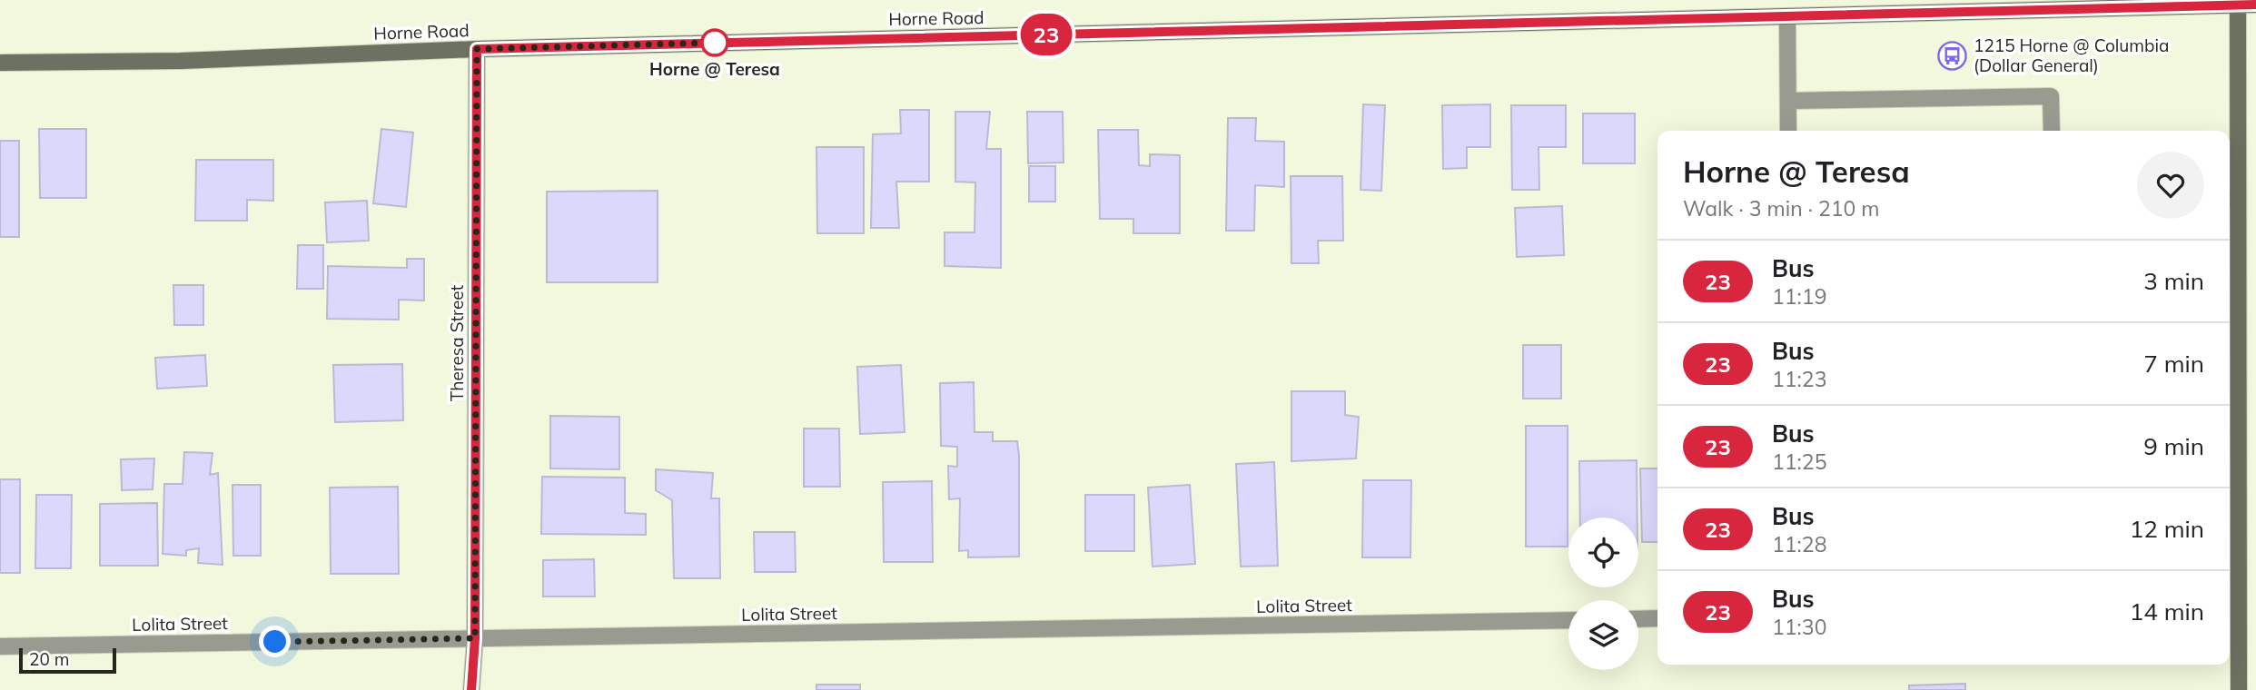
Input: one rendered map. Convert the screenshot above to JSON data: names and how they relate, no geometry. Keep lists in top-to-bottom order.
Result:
{
  "streets": {
    "main road": ["Horne Road"],
    "street": ["Theresa Street", "Lolita Street"]
  },
  "crossings": [
    ["Horne Road", "Theresa Street"],
    ["Theresa Street", "Lolita Street"]
  ],
  "places": {
    "other": ["Horne @ Teresa"],
    "bus stop": ["1215 Horne @ Columbia (Dollar General)"]
  },
  "lines": ["bus line 23"],
  "scale_bar": "20 m",
  "page": {
    "on_map": "23",
    "heading": ["Horne @ Teresa", "Walk · 3 min · 210 m"],
    "list": [
      {
        "mark": "23",
        "name": "Bus",
        "note": "11:19",
        "value": "3 min"
      },
      {
        "mark": "23",
        "name": "Bus",
        "note": "11:23",
        "value": "7 min"
      },
      {
        "mark": "23",
        "name": "Bus",
        "note": "11:25",
        "value": "9 min"
      },
      {
        "mark": "23",
        "name": "Bus",
        "note": "11:28",
        "value": "12 min"
      },
      {
        "mark": "23",
        "name": "Bus",
        "note": "11:30",
        "value": "14 min"
      }
    ],
    "scale": "20 m"
  }
}
